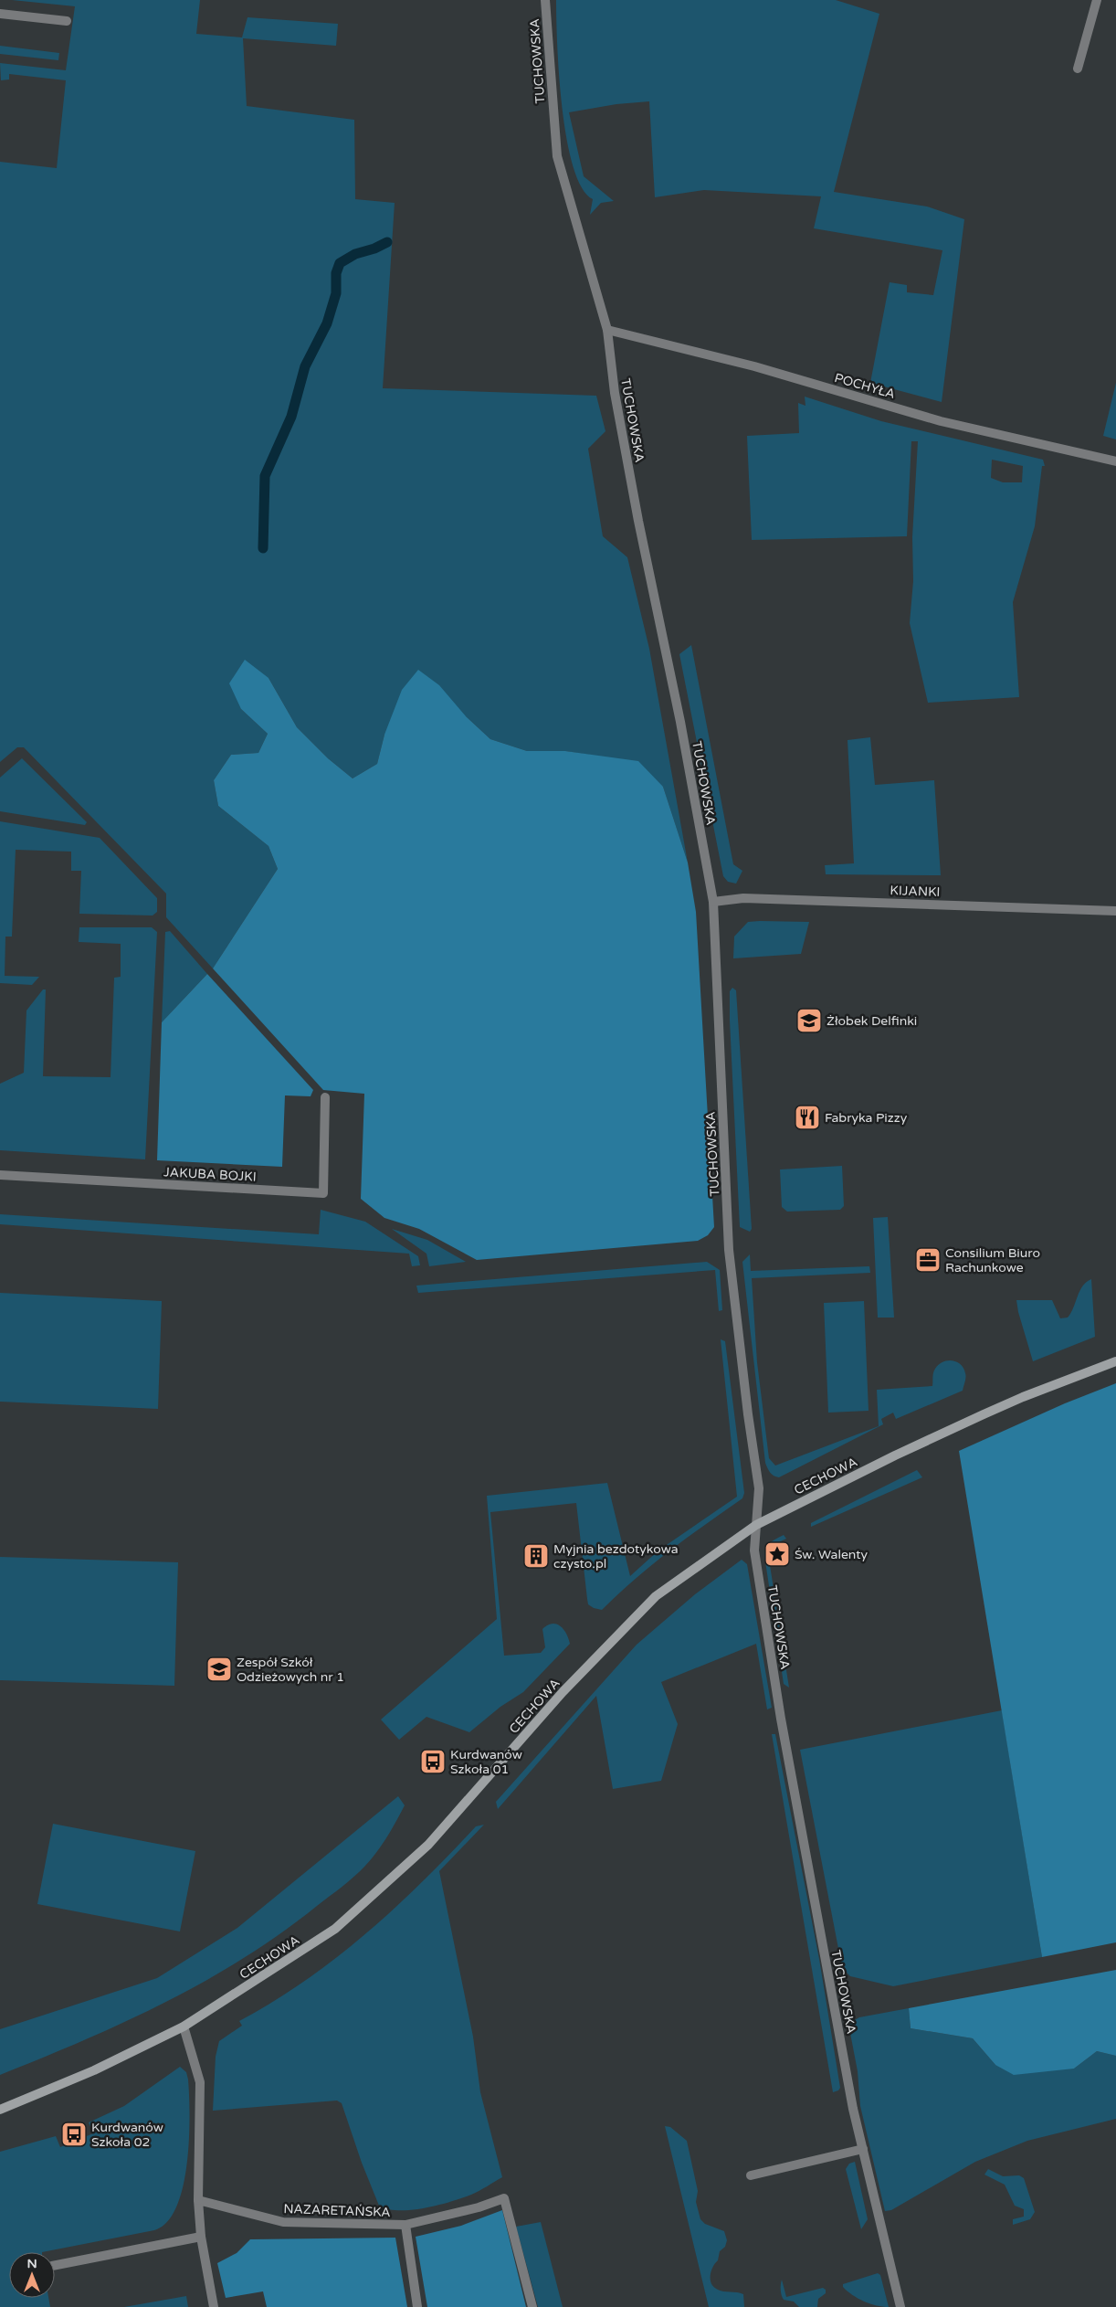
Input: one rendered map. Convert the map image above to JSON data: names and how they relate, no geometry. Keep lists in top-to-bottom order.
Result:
{
  "streets": {
    "street": [
      "TUCHOWSKA",
      "POCHYŁA",
      "KIJANKI",
      "JAKUBA BOJKI",
      "CECHOWA",
      "NAZARETAŃSKA"
    ]
  },
  "crossings": [
    ["TUCHOWSKA", "POCHYŁA"],
    ["TUCHOWSKA", "KIJANKI"],
    ["TUCHOWSKA", "CECHOWA"]
  ],
  "places": {
    "school or university": ["Żłobek Delfinki", "Zespół Szkół Odzieżowych nr 1"],
    "restaurant": ["Fabryka Pizzy"],
    "office": ["Consilium Biuro Rachunkowe"],
    "place": ["Św. Walenty"],
    "building": ["Myjnia bezdotykowa czysto.pl"],
    "bus stop": ["Kurdwanów Szkoła 01", "Kurdwanów Szkoła 02"]
  },
  "north": "top"
}
